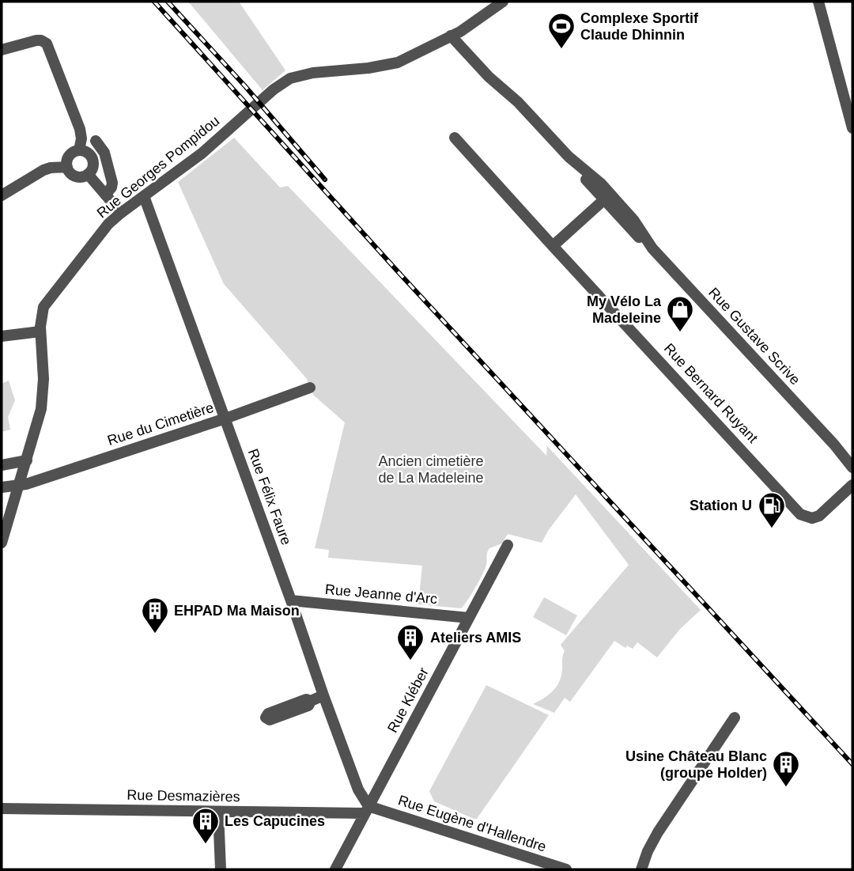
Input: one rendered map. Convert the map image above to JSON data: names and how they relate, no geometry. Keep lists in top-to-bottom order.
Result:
{
  "streets": {
    "street": [
      "Rue Georges Pompidou",
      "Rue Gustave Scrive",
      "Rue Bernard Ruyant",
      "Rue du Cimetière",
      "Rue Félix Faure",
      "Rue Jeanne d'Arc",
      "Rue Kléber",
      "Rue Desmazières",
      "Rue Eugène d'Hallendre"
    ]
  },
  "crossings": [
    ["Rue Georges Pompidou", "Rue Gustave Scrive"],
    ["Rue Georges Pompidou", "Rue du Cimetière"],
    ["Rue Georges Pompidou", "Rue Félix Faure"],
    ["Rue du Cimetière", "Rue Félix Faure"],
    ["Rue Félix Faure", "Rue Jeanne d'Arc"],
    ["Rue Félix Faure", "Rue Kléber"],
    ["Rue Félix Faure", "Rue Desmazières"],
    ["Rue Félix Faure", "Rue Eugène d'Hallendre"],
    ["Rue Jeanne d'Arc", "Rue Kléber"],
    ["Rue Kléber", "Rue Desmazières"],
    ["Rue Kléber", "Rue Eugène d'Hallendre"],
    ["Rue Desmazières", "Rue Eugène d'Hallendre"]
  ],
  "parks": ["Ancien cimetière de La Madeleine"],
  "places": {
    "sports": ["Complexe Sportif Claude Dhinnin"],
    "shop": ["My Vélo La Madeleine"],
    "fuel station": ["Station U"],
    "building": [
      "EHPAD Ma Maison",
      "Ateliers AMIS",
      "Usine Château Blanc (groupe Holder)",
      "Les Capucines"
    ]
  }
}
